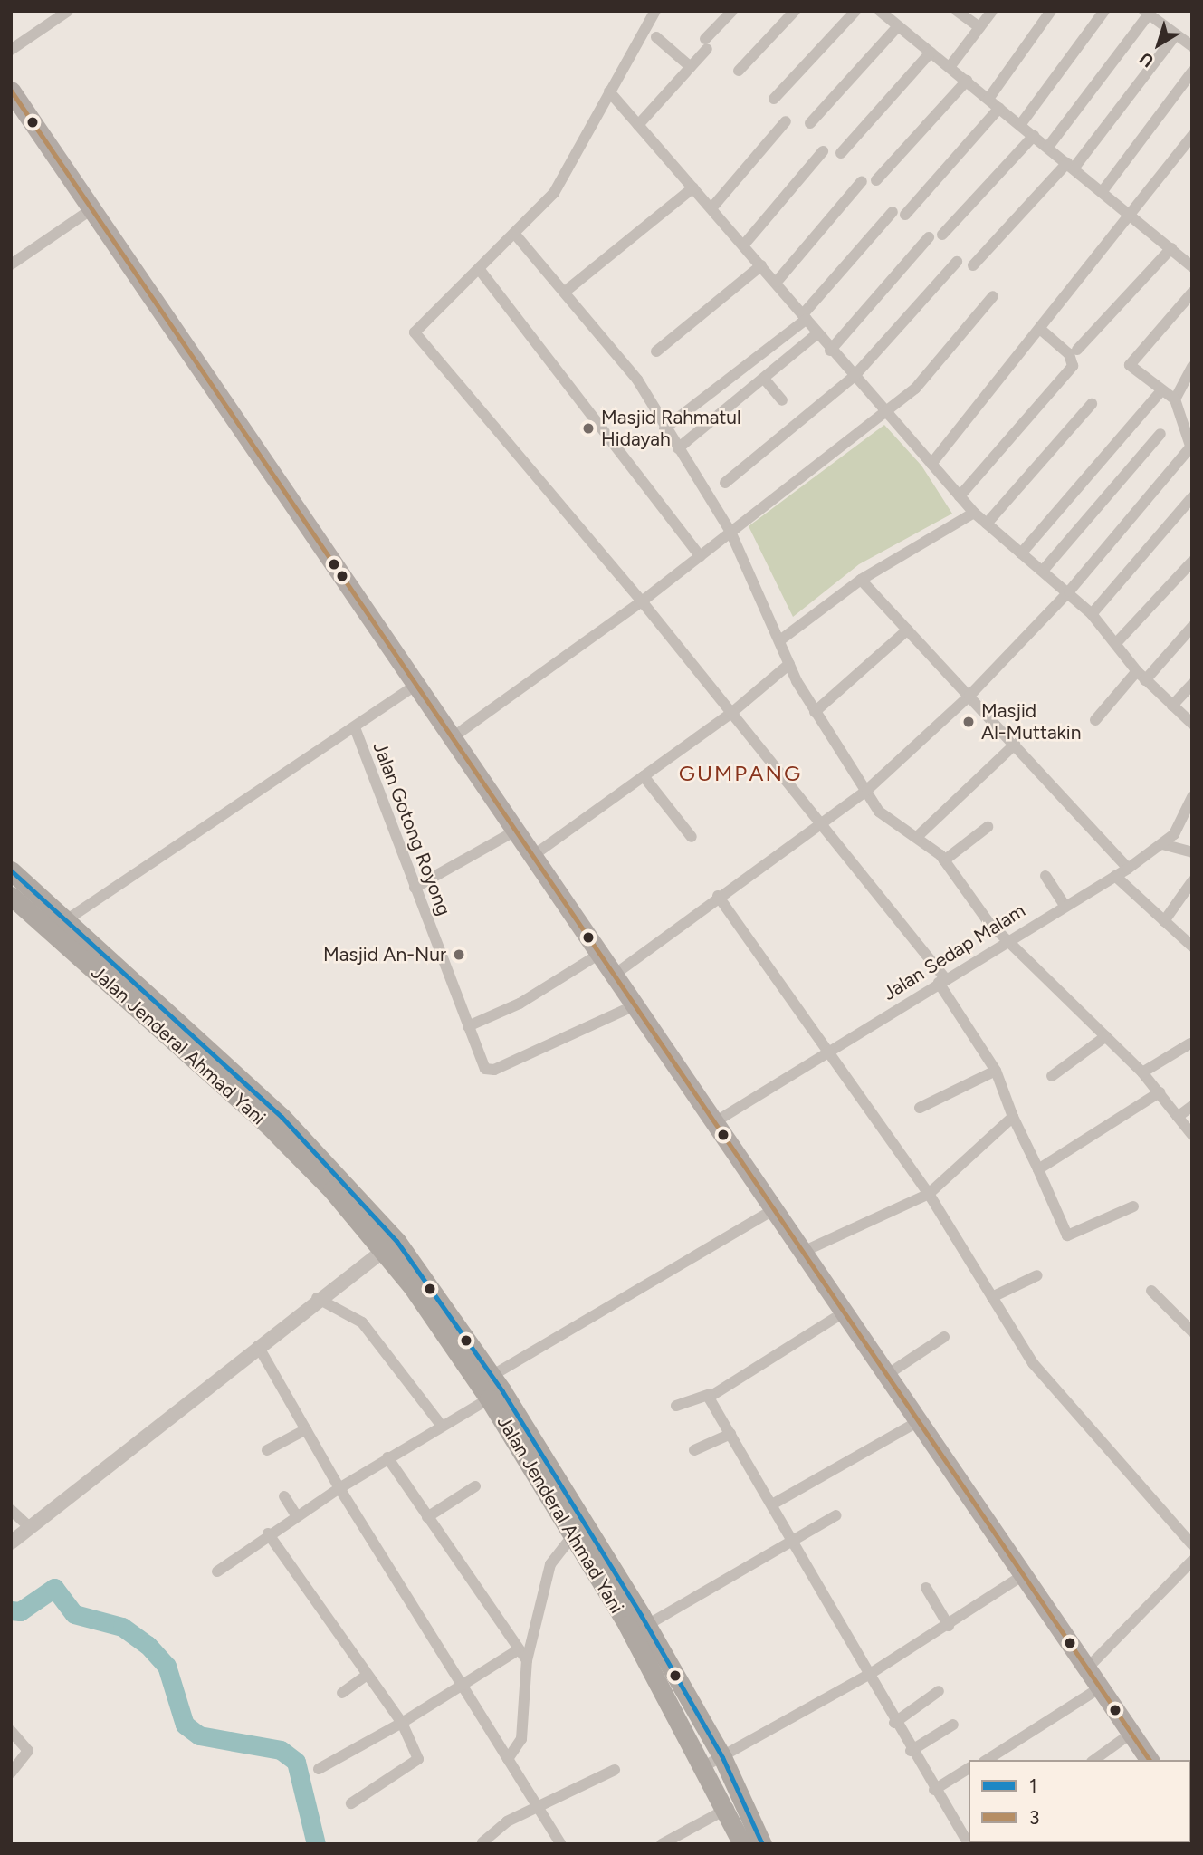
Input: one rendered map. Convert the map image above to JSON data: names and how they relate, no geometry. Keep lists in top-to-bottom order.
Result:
{
  "streets": {
    "highway": ["Jalan Jenderal Ahmad Yani"],
    "street": ["Jalan Gotong Royong", "Jalan Sedap Malam"]
  },
  "districts": ["GUMPANG"],
  "places": ["Masjid Rahmatul Hidayah", "Masjid Al-Muttakin", "Masjid An-Nur"],
  "lines": ["transit line 3", "transit line 1"],
  "legend": ["1", "3"],
  "north": "bottom left"
}
